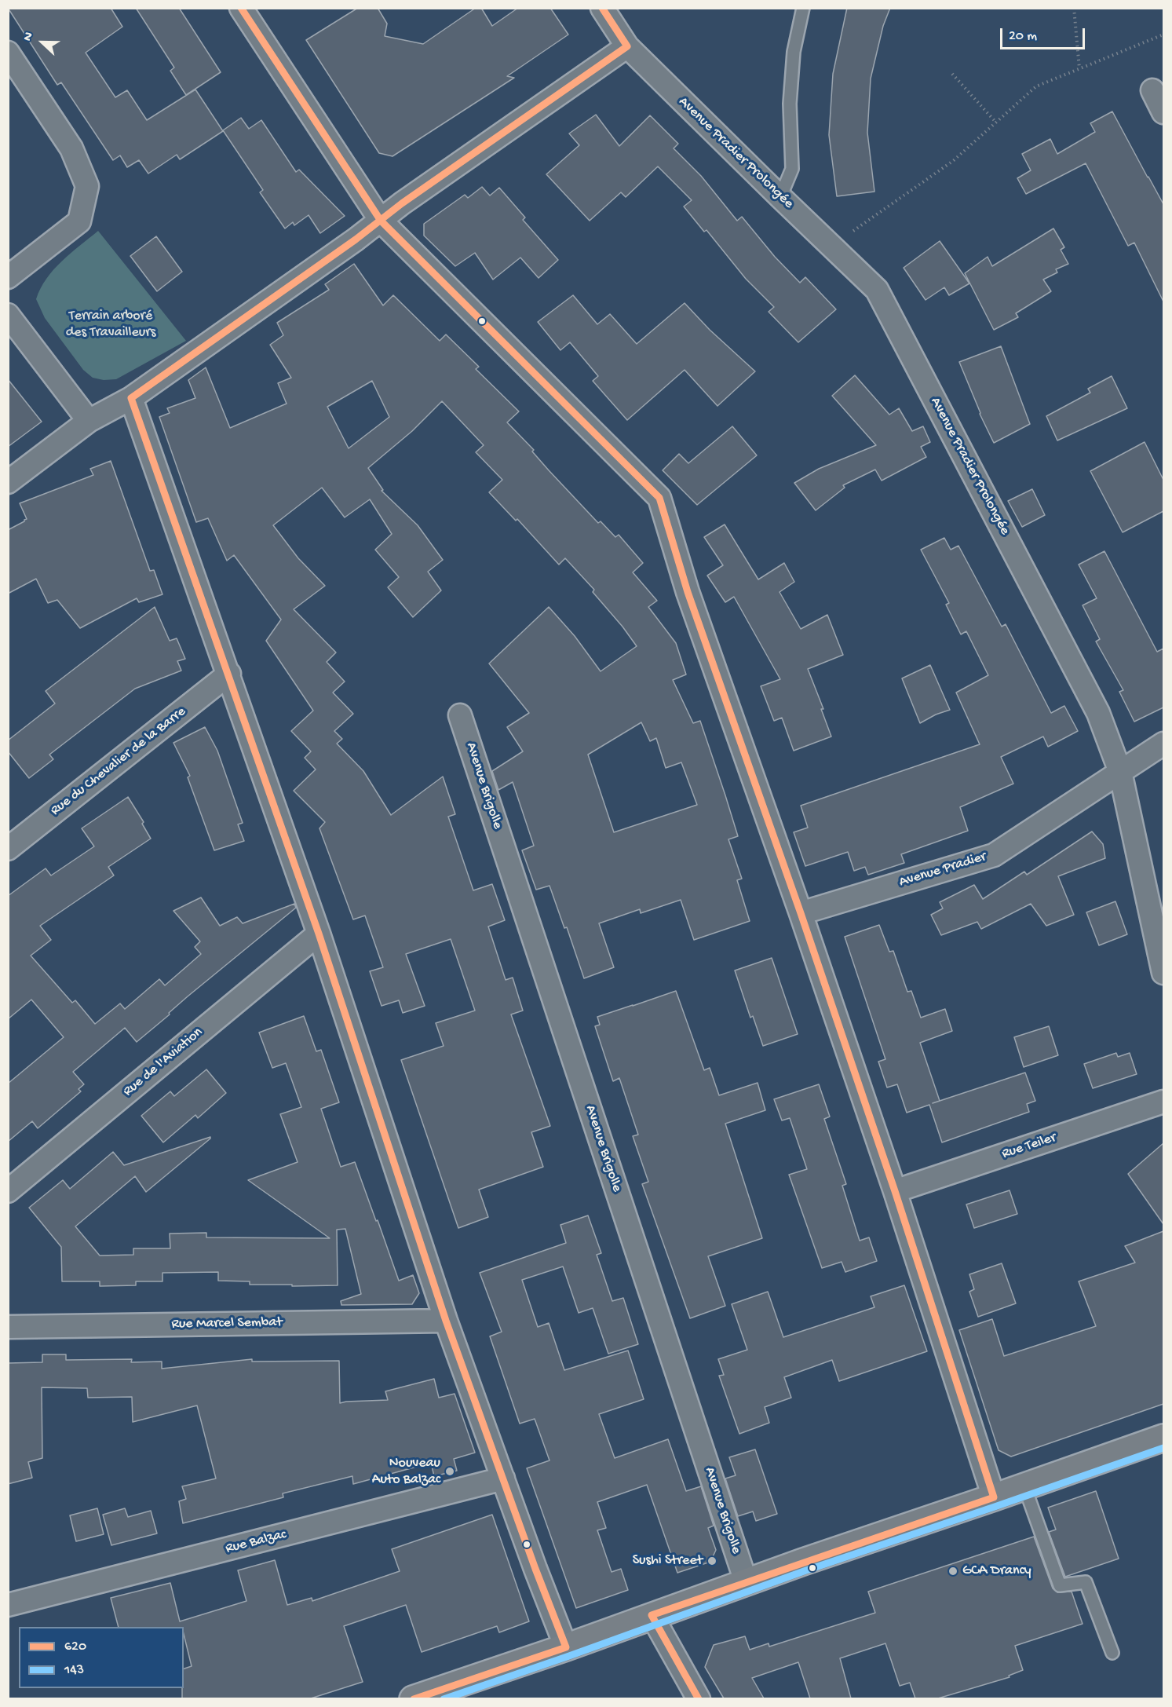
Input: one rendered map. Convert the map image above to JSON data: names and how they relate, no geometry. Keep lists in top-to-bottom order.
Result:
{
  "streets": {
    "street": [
      "Avenue Pradier Prolongée",
      "Rue du Chevalier de la Barre",
      "Avenue Brigolle",
      "Avenue Pradier",
      "Rue de l'Aviation",
      "Rue Teiler",
      "Rue Marcel Sembat",
      "Rue Balzac"
    ]
  },
  "crossings": [
    ["Avenue Pradier Prolongée", "Avenue Pradier"]
  ],
  "parks": ["Terrain arboré des Travailleurs"],
  "places": ["Nouveau Auto Balzac", "Sushi Street", "GCA Drancy"],
  "lines": ["transit line 620", "transit line 143"],
  "legend": ["620", "143"],
  "scale_bar": "20 m",
  "north": "left"
}
